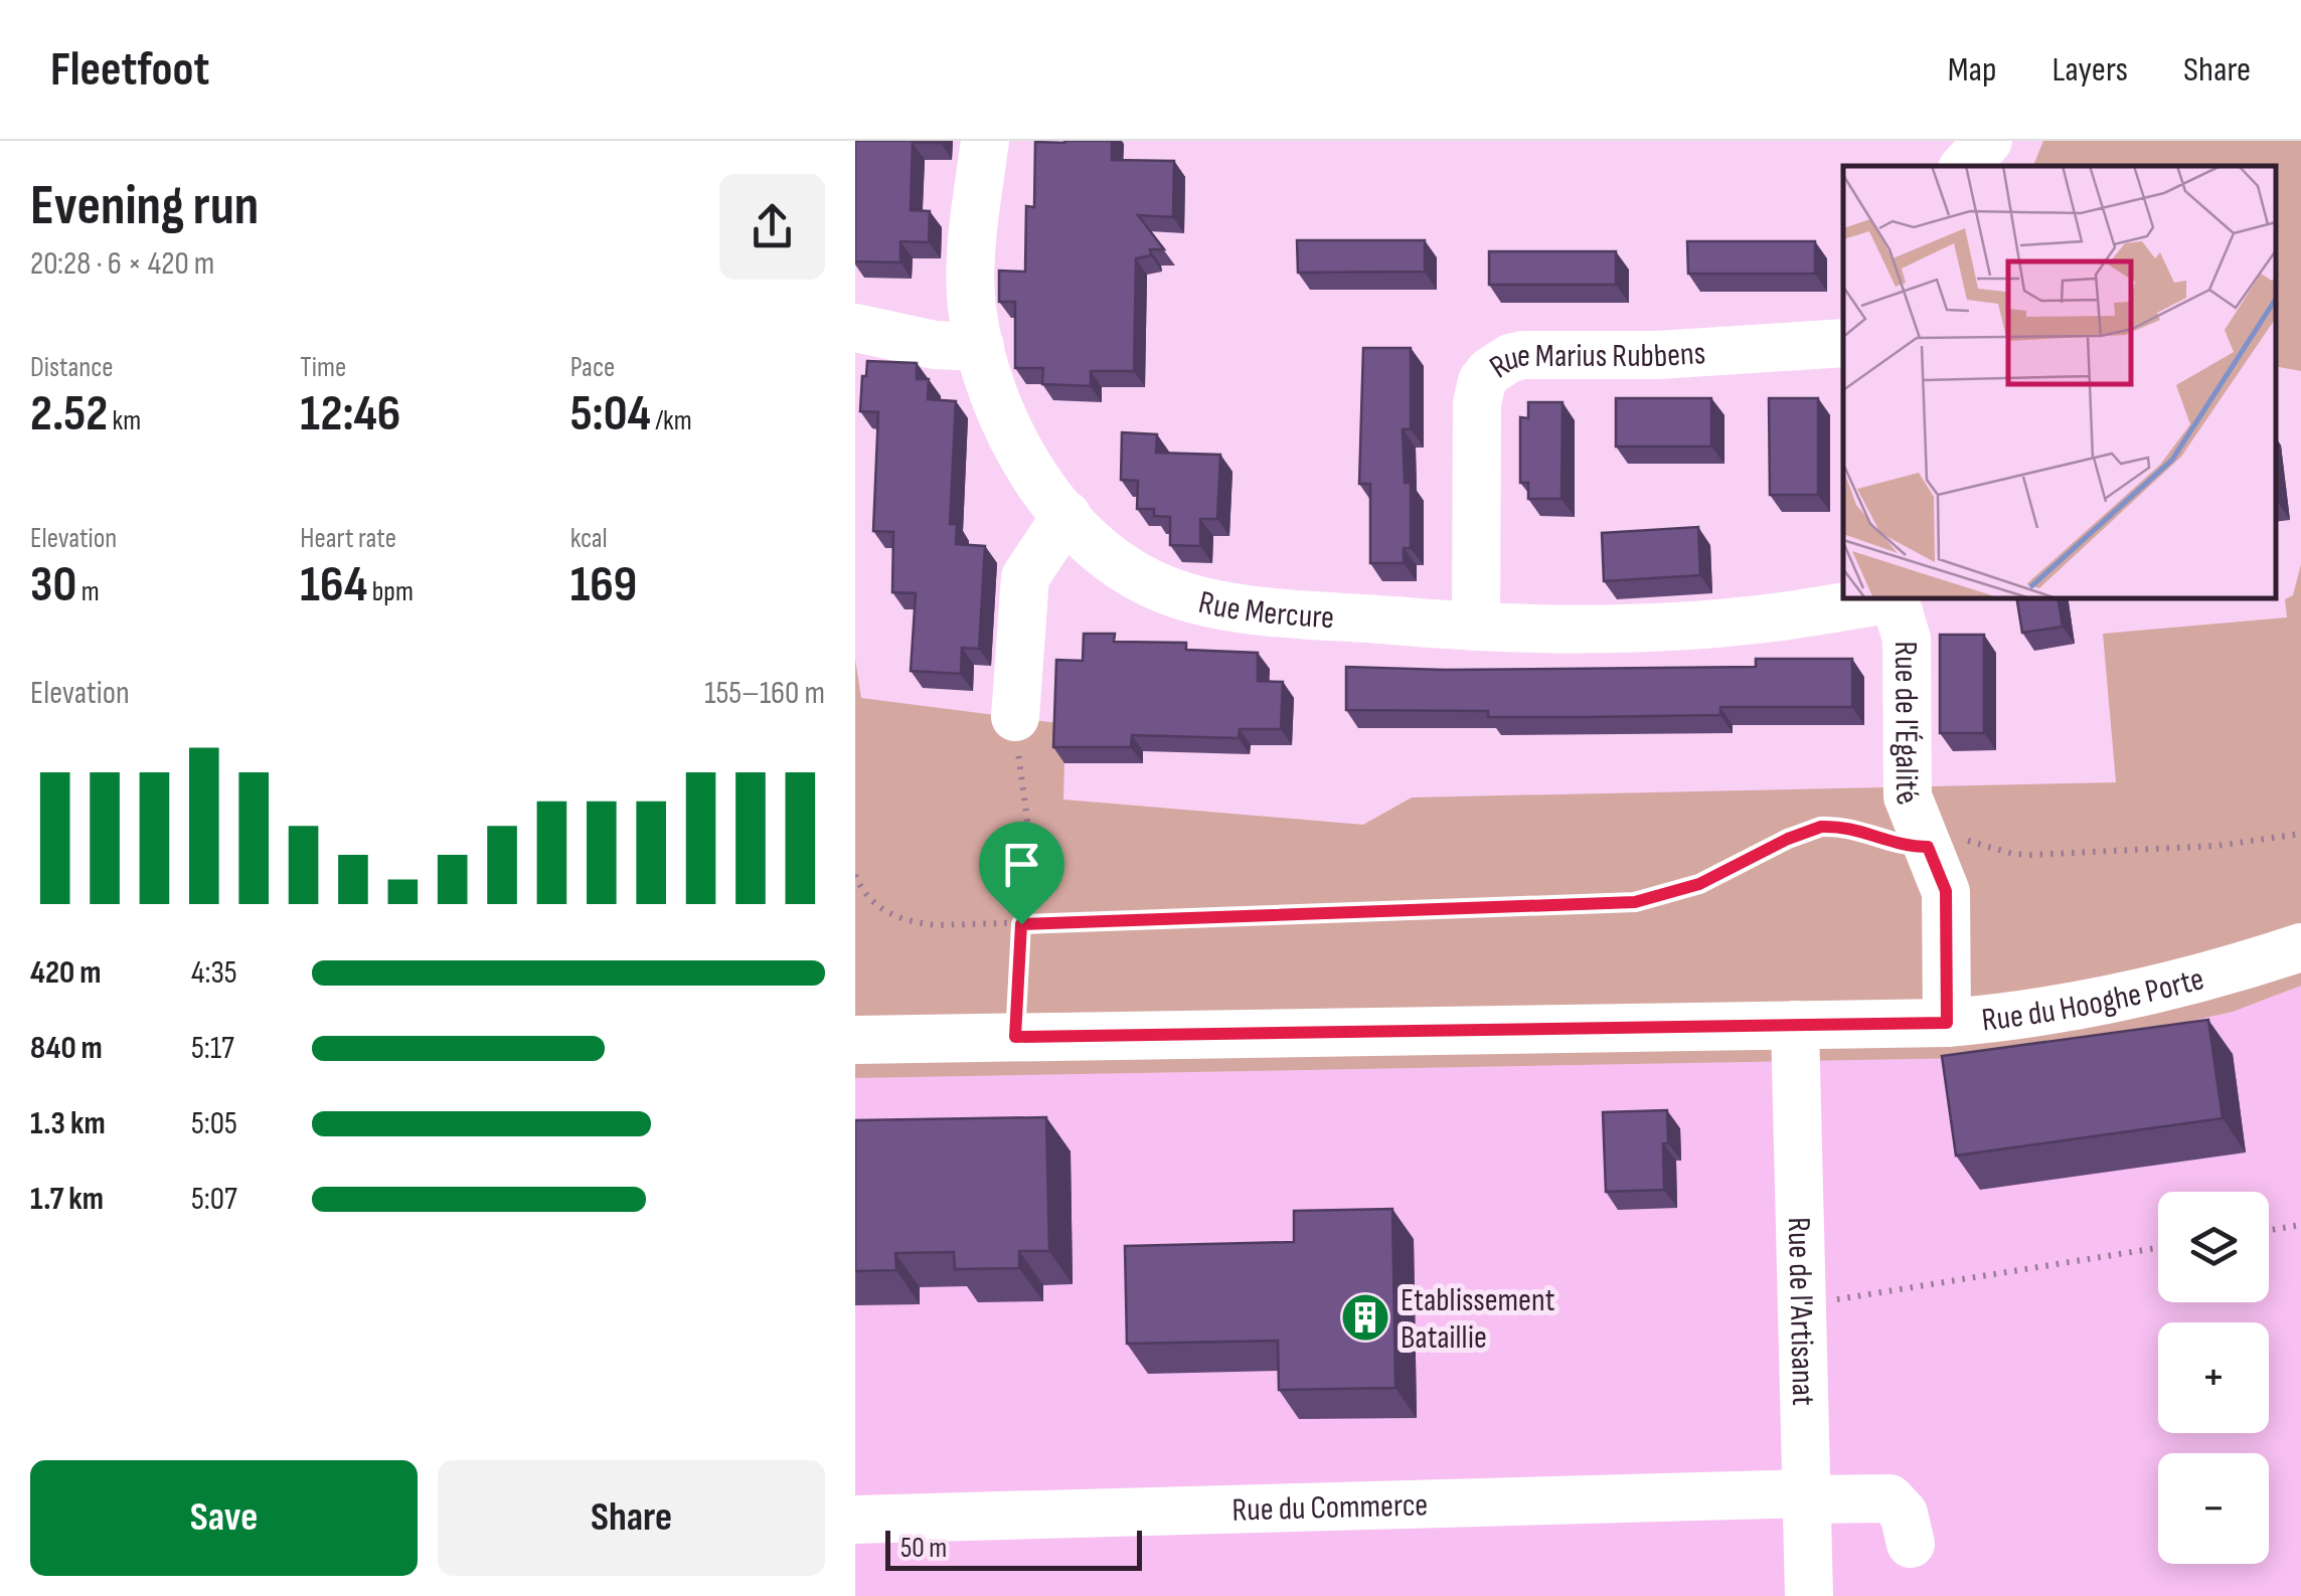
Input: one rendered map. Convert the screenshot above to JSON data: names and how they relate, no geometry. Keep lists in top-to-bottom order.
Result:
{
  "streets": {
    "street": [
      "Rue Marius Rubbens",
      "Rue Mercure",
      "Rue de l'Égalité",
      "Rue du Hooghe Porte",
      "Rue de l'Artisanat",
      "Rue du Commerce"
    ]
  },
  "crossings": [
    ["Rue Marius Rubbens", "Rue Mercure"],
    ["Rue de l'Égalité", "Rue du Hooghe Porte"],
    ["Rue du Hooghe Porte", "Rue de l'Artisanat"],
    ["Rue de l'Artisanat", "Rue du Commerce"]
  ],
  "places": {
    "building": ["Etablissement Bataillie"]
  },
  "scale_bar": "50 m",
  "page": {
    "header": "Fleetfoot",
    "nav": ["Map", "Layers", "Share"],
    "heading": ["Evening run", "20:28 · 6 × 420 m"],
    "stats": [
      ["Distance", "2.52 km"],
      ["Time", "12:46"],
      ["Pace", "5:04 /km"],
      ["Elevation", "30 m"],
      ["Heart rate", "164 bpm"],
      ["kcal", "169"]
    ],
    "chart": ["Elevation", "155–160 m"],
    "list": [
      {
        "name": "420 m",
        "note": "4:35"
      },
      {
        "name": "840 m",
        "note": "5:17"
      },
      {
        "name": "1.3 km",
        "note": "5:05"
      },
      {
        "name": "1.7 km",
        "note": "5:07"
      }
    ],
    "map_buttons": ["+", "−"],
    "buttons": ["Save", "Share"],
    "scale": "50 m"
  }
}
